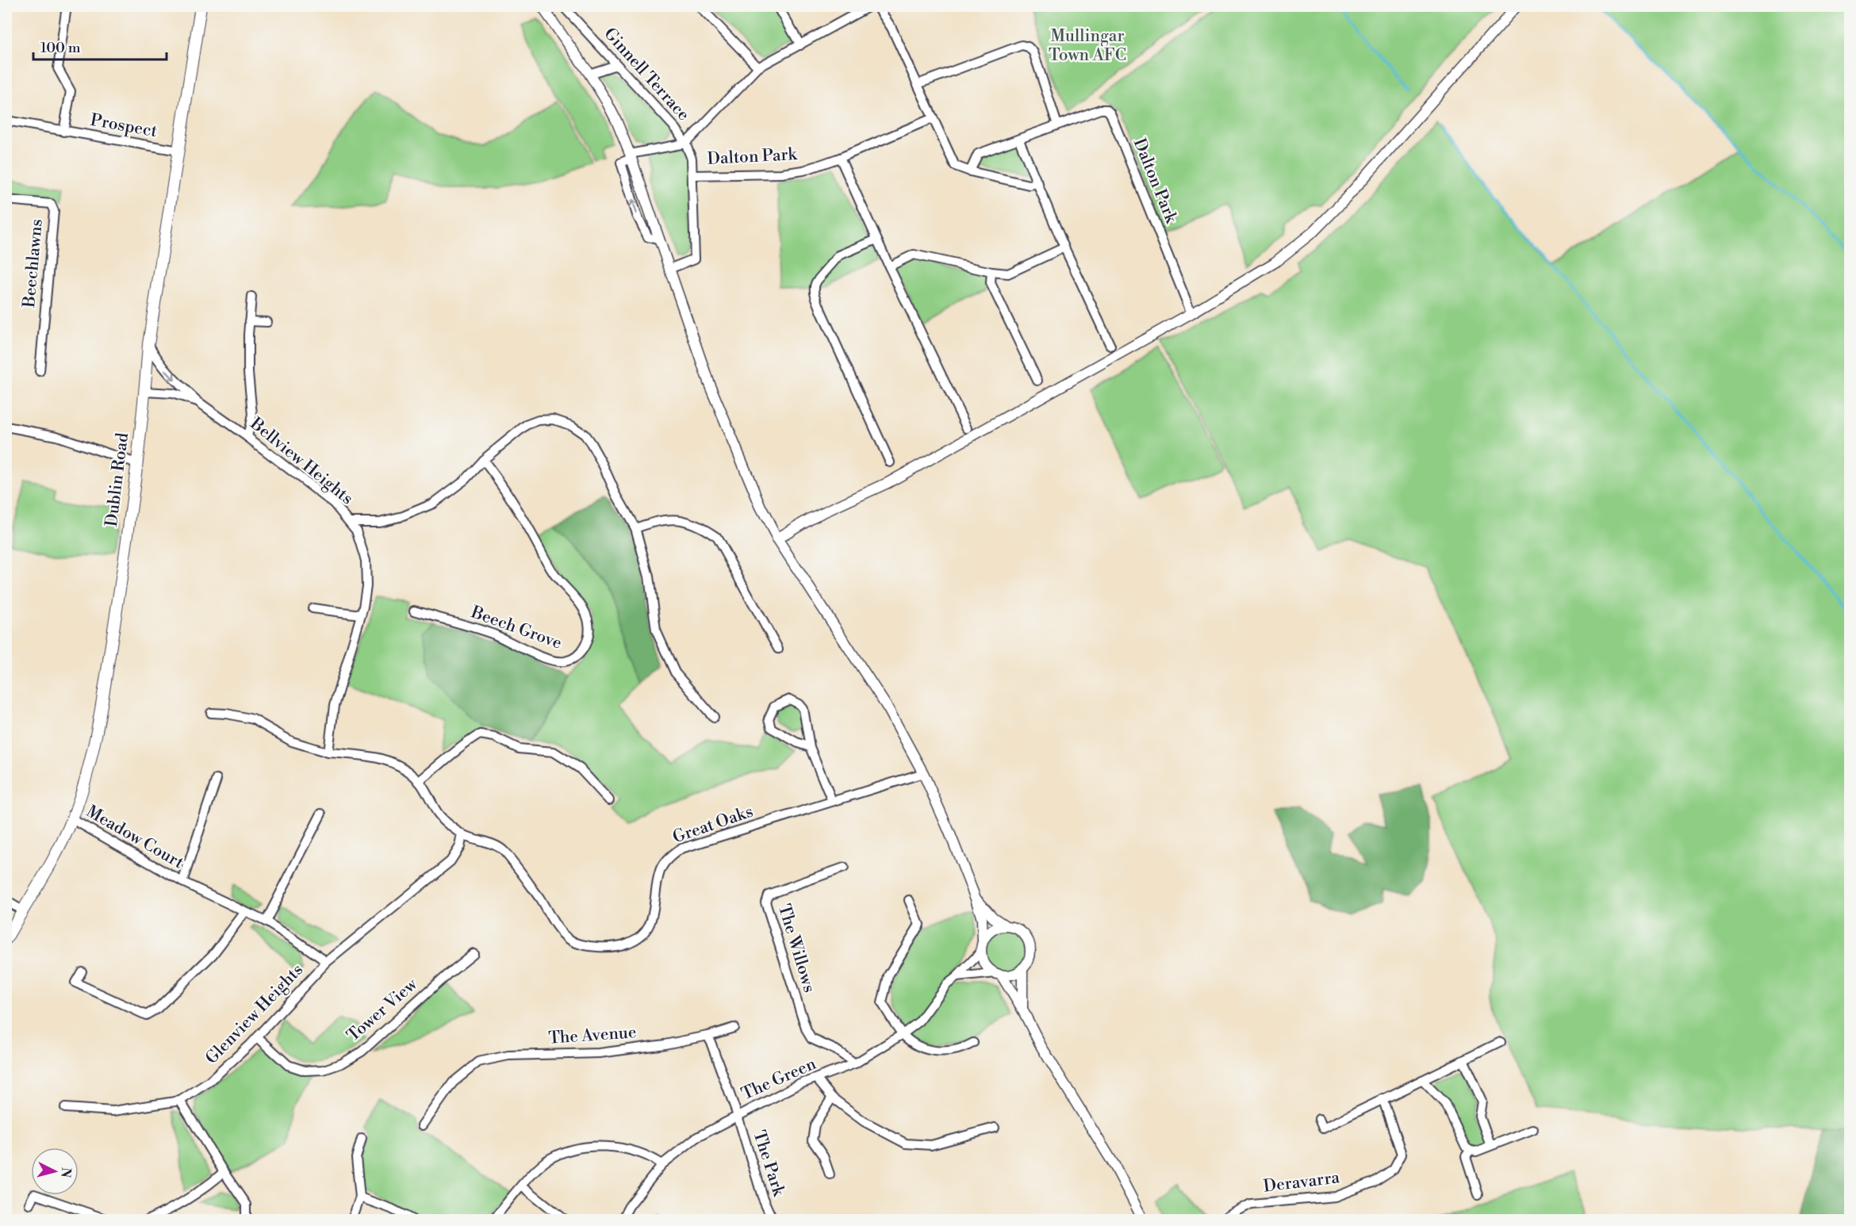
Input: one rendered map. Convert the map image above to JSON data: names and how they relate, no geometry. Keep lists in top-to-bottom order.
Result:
{
  "streets": {
    "main road": ["Dublin Road"],
    "street": [
      "Ginnell Terrace",
      "Prospect",
      "Dalton Park",
      "Beechlawns",
      "Bellview Heights",
      "Beech Grove",
      "Great Oaks",
      "Meadow Court",
      "The Willows",
      "Tower View",
      "Glenview Heights",
      "The Avenue",
      "The Green",
      "The Park",
      "Deravarra"
    ]
  },
  "crossings": [
    ["Prospect", "Dublin Road"],
    ["Bellview Heights", "Dublin Road"],
    ["Dublin Road", "Meadow Court"],
    ["Great Oaks", "Glenview Heights"],
    ["Meadow Court", "Glenview Heights"],
    ["The Willows", "The Green"],
    ["Tower View", "Glenview Heights"],
    ["The Green", "The Park"]
  ],
  "parks": ["Mullingar Town AFC"],
  "scale_bar": "100 m",
  "north": "right"
}
